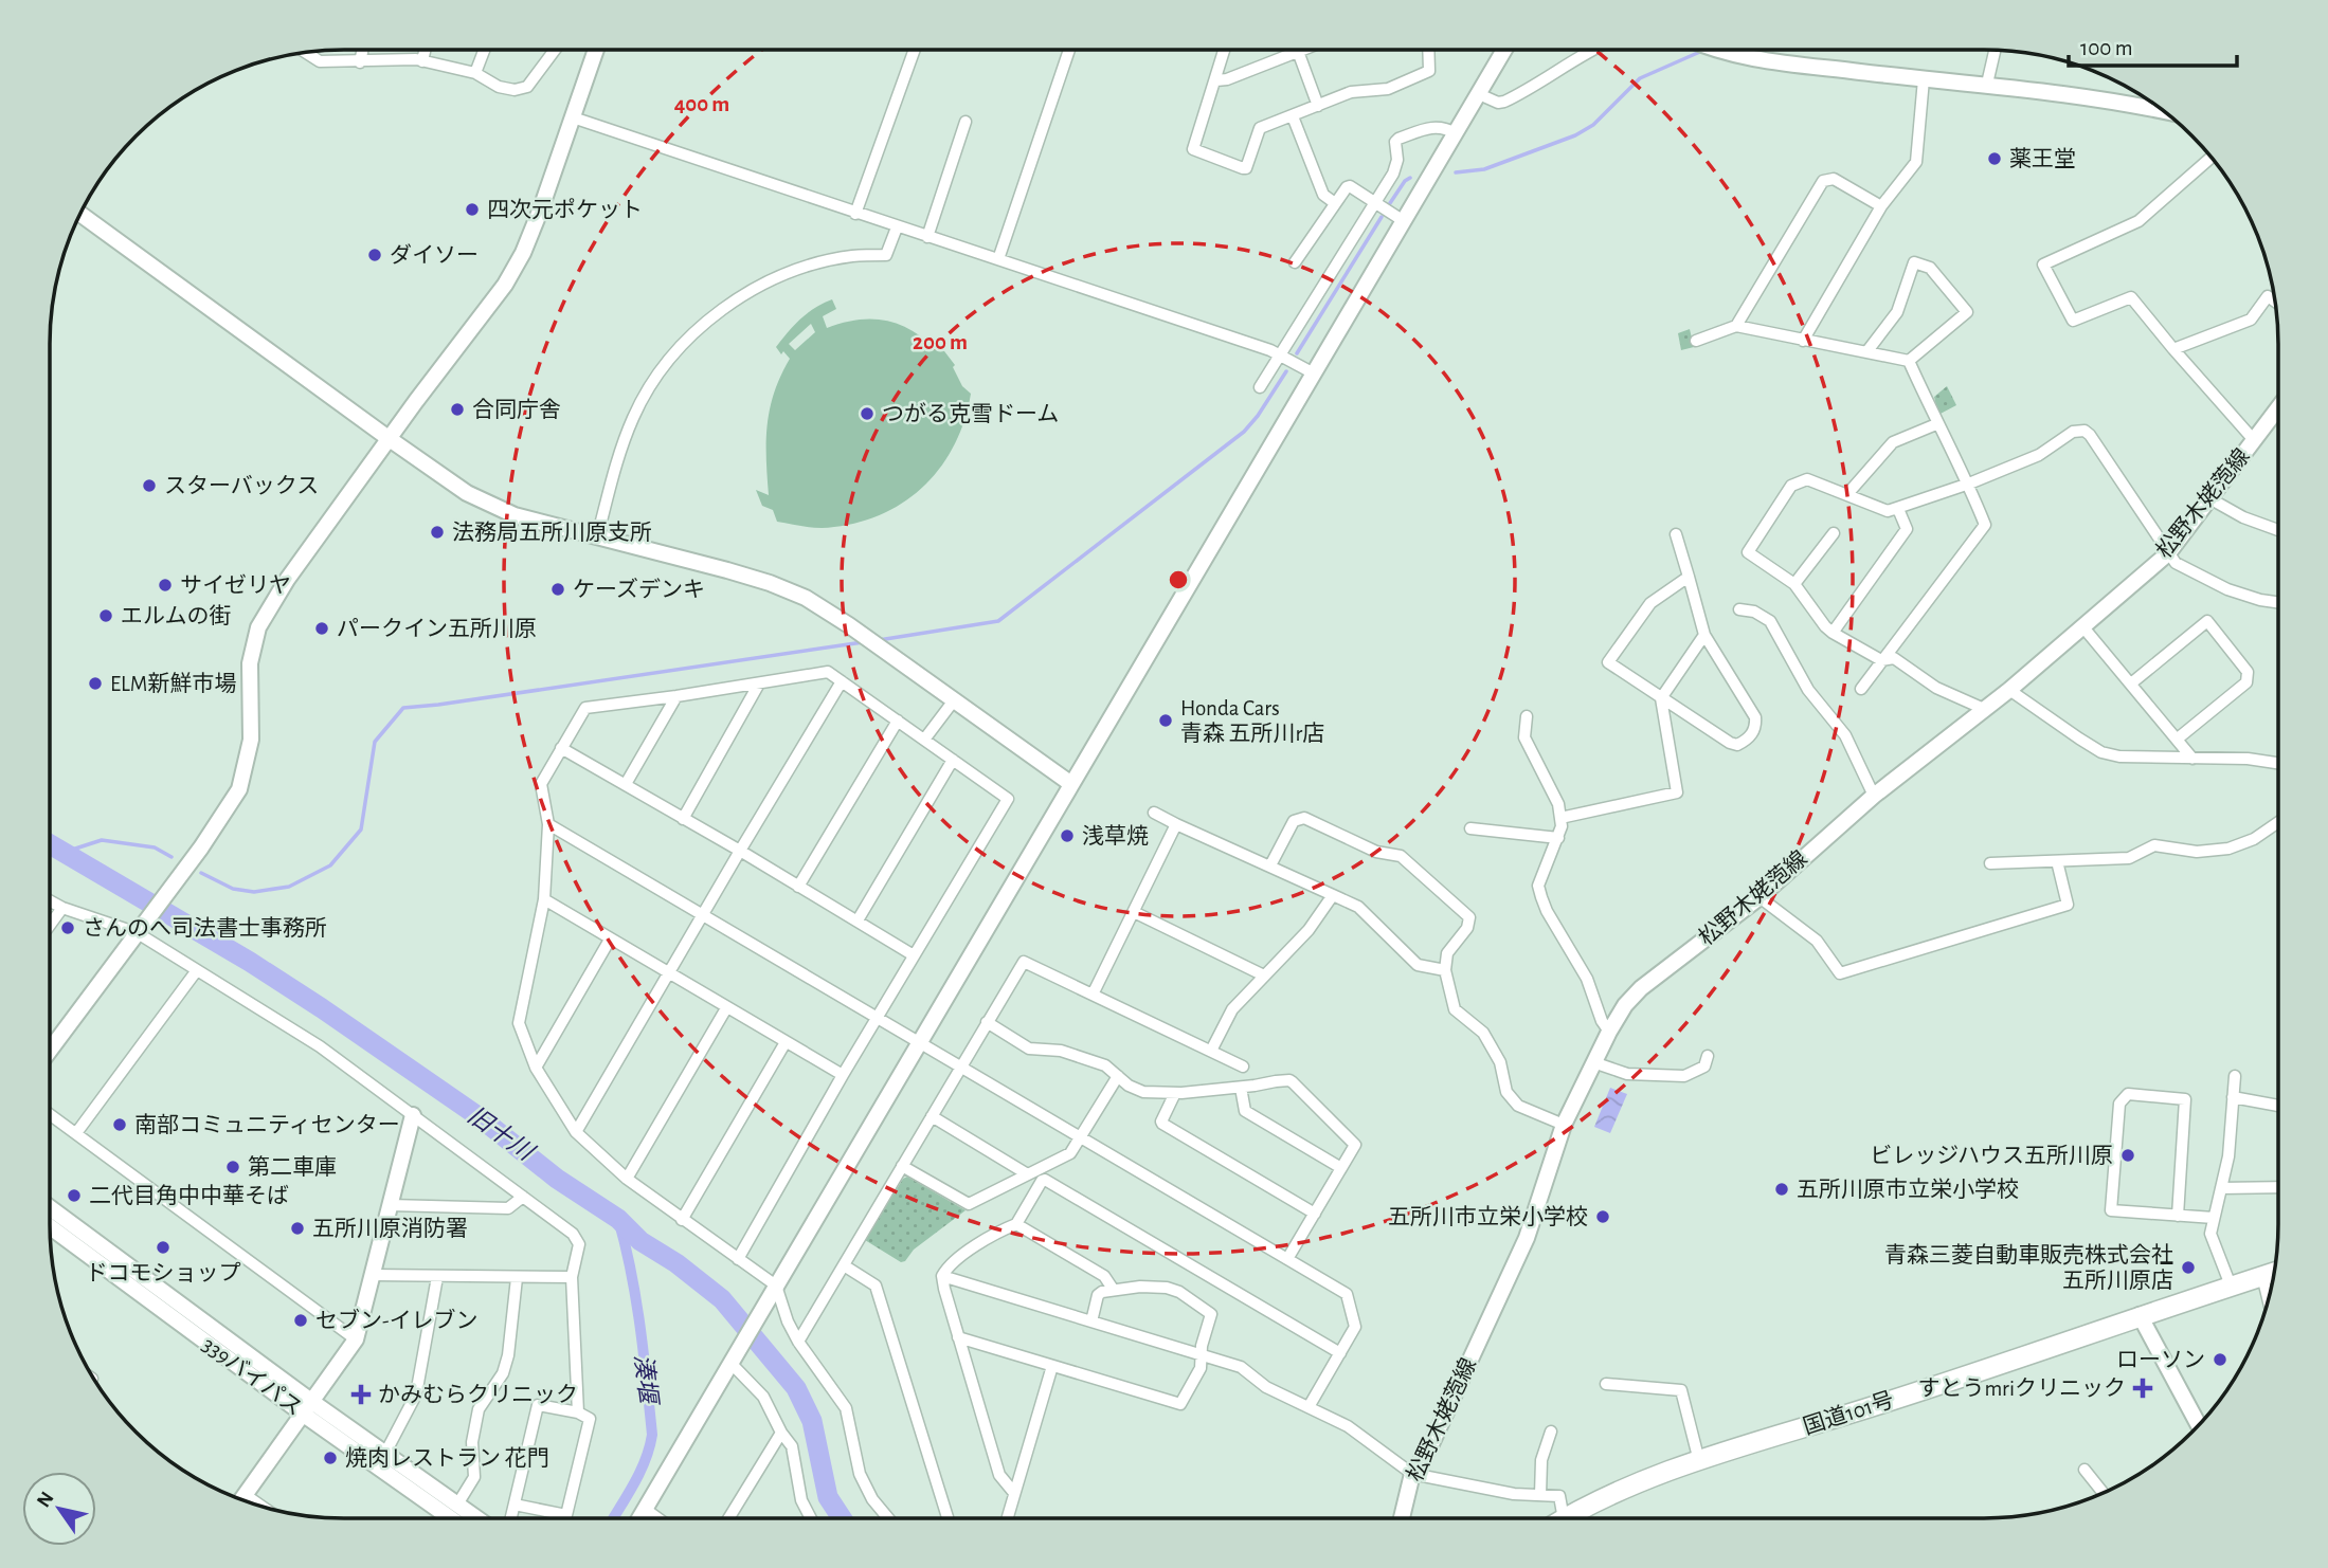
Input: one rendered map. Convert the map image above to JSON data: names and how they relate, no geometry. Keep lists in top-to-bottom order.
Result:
{
  "streets": {
    "highway": ["国道101号"],
    "street": ["松野木姥萢線", "339バイパス"]
  },
  "water": ["旧十川", "湊堰"],
  "places": {
    "other": [
      "薬王堂",
      "四次元ポケット",
      "ダイソー",
      "合同庁舎",
      "つがる克雪ドーム",
      "スターバックス",
      "法務局五所川原支所",
      "サイゼリヤ",
      "ケーズデンキ",
      "エルムの街",
      "パークイン五所川原",
      "ELM新鮮市場",
      "Honda Cars 青森 五所川r店",
      "浅草焼",
      "さんのへ司法書士事務所",
      "南部コミュニティセンター",
      "ビレッジハウス五所川原",
      "第二車庫",
      "五所川原市立栄小学校",
      "二代目角中中華そば",
      "五所川市立栄小学校",
      "五所川原消防署",
      "ドコモショップ",
      "青森三菱自動車販売株式会社 五所川原店",
      "セブン-イレブン",
      "ローソン",
      "焼肉レストラン 花門"
    ],
    "health": ["すとうmriクリニック", "かみむらクリニック"]
  },
  "scale_bar": "100 m",
  "north": "top left",
  "rings": ["400 m", "200 m"]
}
